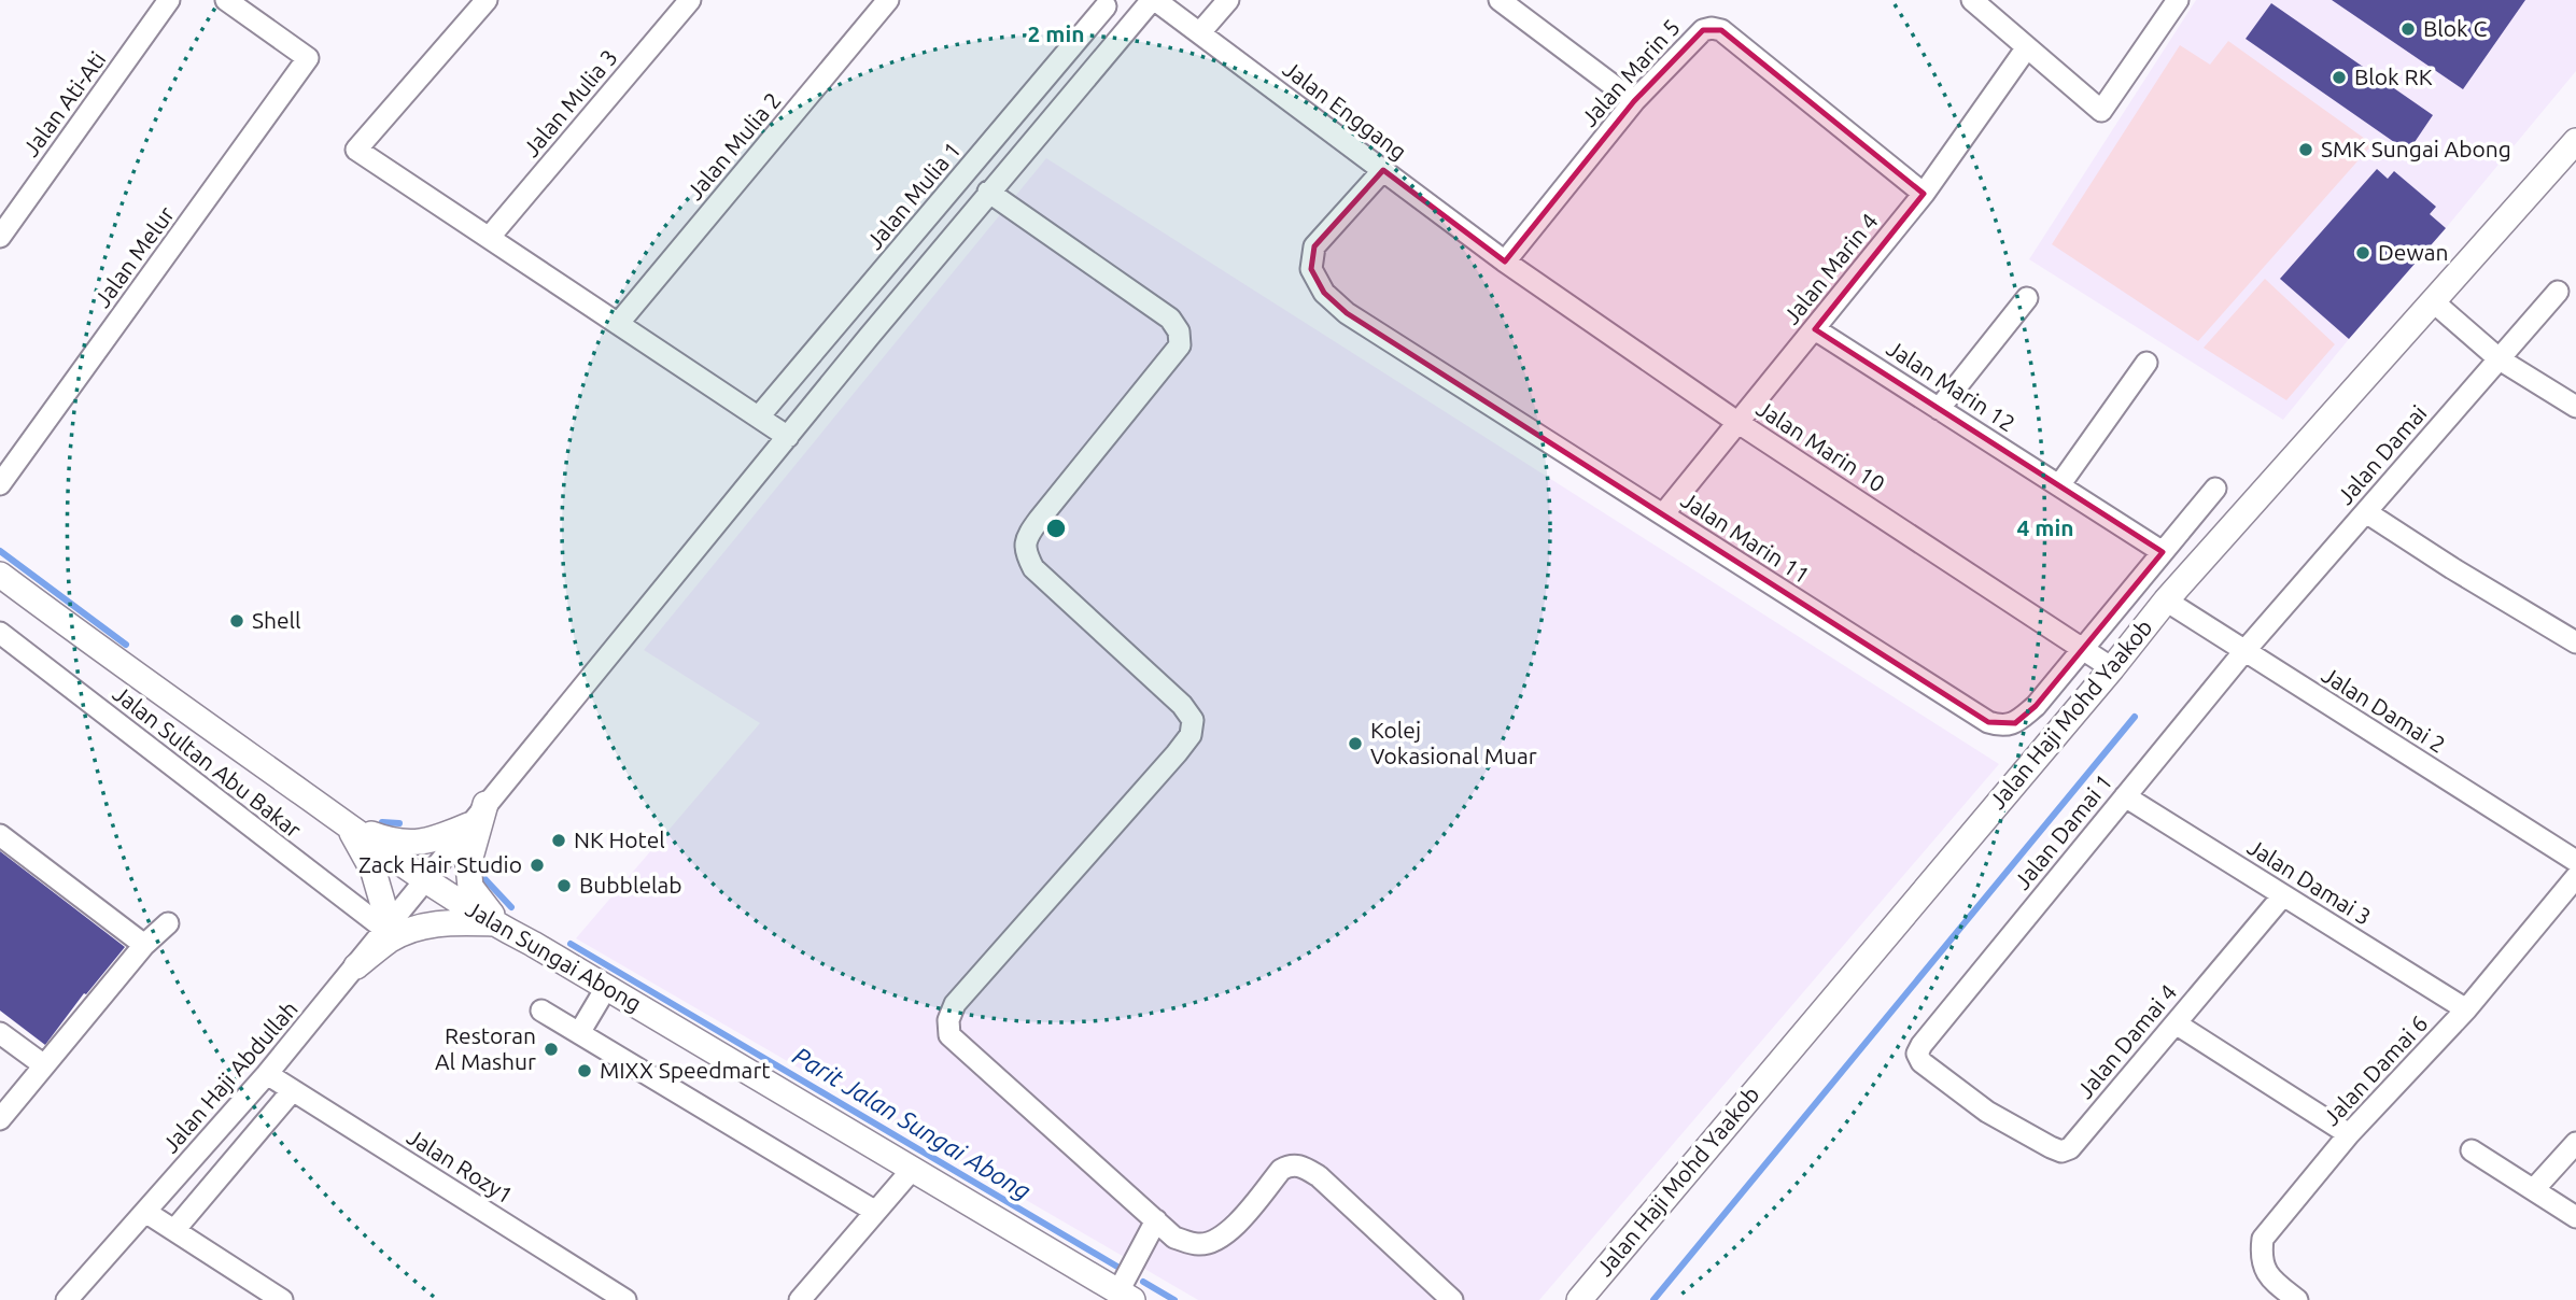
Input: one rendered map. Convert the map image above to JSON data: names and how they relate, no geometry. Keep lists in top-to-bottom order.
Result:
{
  "streets": {
    "street": [
      "Jalan Marin 5",
      "Jalan Mulia 3",
      "Jalan Ati-Ati",
      "Jalan Enggang",
      "Jalan Mulia 2",
      "Jalan Mulia 1",
      "Jalan Melur",
      "Jalan Marin 4",
      "Jalan Marin 12",
      "Jalan Marin 10",
      "Jalan Damai",
      "Jalan Marin 11",
      "Jalan Damai 2",
      "Jalan Haji Mohd Yaakob",
      "Jalan Sultan Abu Bakar",
      "Jalan Damai 1",
      "Jalan Damai 3",
      "Jalan Sungai Abong",
      "Jalan Damai 4",
      "Jalan Damai 6",
      "Jalan Haji Abdullah",
      "Jalan Rozy1"
    ]
  },
  "crossings": [
    ["Jalan Marin 5", "Jalan Enggang"],
    ["Jalan Marin 5", "Jalan Marin 4"],
    ["Jalan Marin 5", "Jalan Marin 10"],
    ["Jalan Enggang", "Jalan Marin 10"],
    ["Jalan Enggang", "Jalan Marin 11"],
    ["Jalan Enggang", "Jalan Haji Abdullah"],
    ["Jalan Marin 4", "Jalan Marin 12"],
    ["Jalan Marin 4", "Jalan Marin 10"],
    ["Jalan Marin 4", "Jalan Marin 11"],
    ["Jalan Marin 12", "Jalan Marin 11"],
    ["Jalan Marin 10", "Jalan Marin 11"],
    ["Jalan Marin 10", "Jalan Haji Mohd Yaakob"],
    ["Jalan Damai", "Jalan Damai 2"],
    ["Jalan Damai", "Jalan Damai 1"],
    ["Jalan Damai 2", "Jalan Haji Mohd Yaakob"],
    ["Jalan Damai 2", "Jalan Damai 1"],
    ["Jalan Sultan Abu Bakar", "Jalan Haji Abdullah"],
    ["Jalan Damai 1", "Jalan Damai 3"],
    ["Jalan Damai 1", "Jalan Damai 4"],
    ["Jalan Damai 3", "Jalan Damai 4"],
    ["Jalan Damai 3", "Jalan Damai 6"],
    ["Jalan Sungai Abong", "Jalan Haji Abdullah"],
    ["Jalan Haji Abdullah", "Jalan Rozy1"]
  ],
  "water": ["Parit Jalan Sungai Abong"],
  "places": [
    "Blok C",
    "Blok RK",
    "SMK Sungai Abong",
    "Dewan",
    "Shell",
    "Kolej Vokasional Muar",
    "NK Hotel",
    "Zack Hair Studio",
    "Bubblelab",
    "Restoran Al Mashur",
    "MIXX Speedmart"
  ],
  "rings": ["2 min", "4 min"]
}
